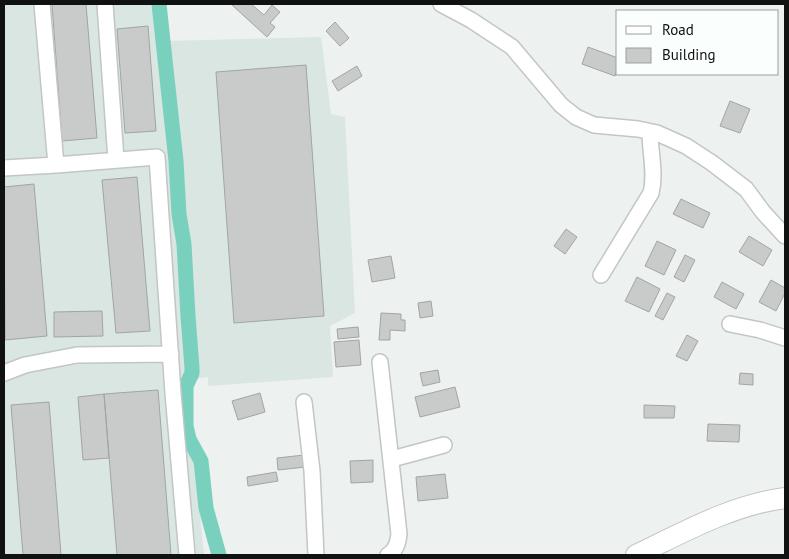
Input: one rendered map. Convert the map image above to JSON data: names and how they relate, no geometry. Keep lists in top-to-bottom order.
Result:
{
  "legend": ["Road", "Building"]
}
